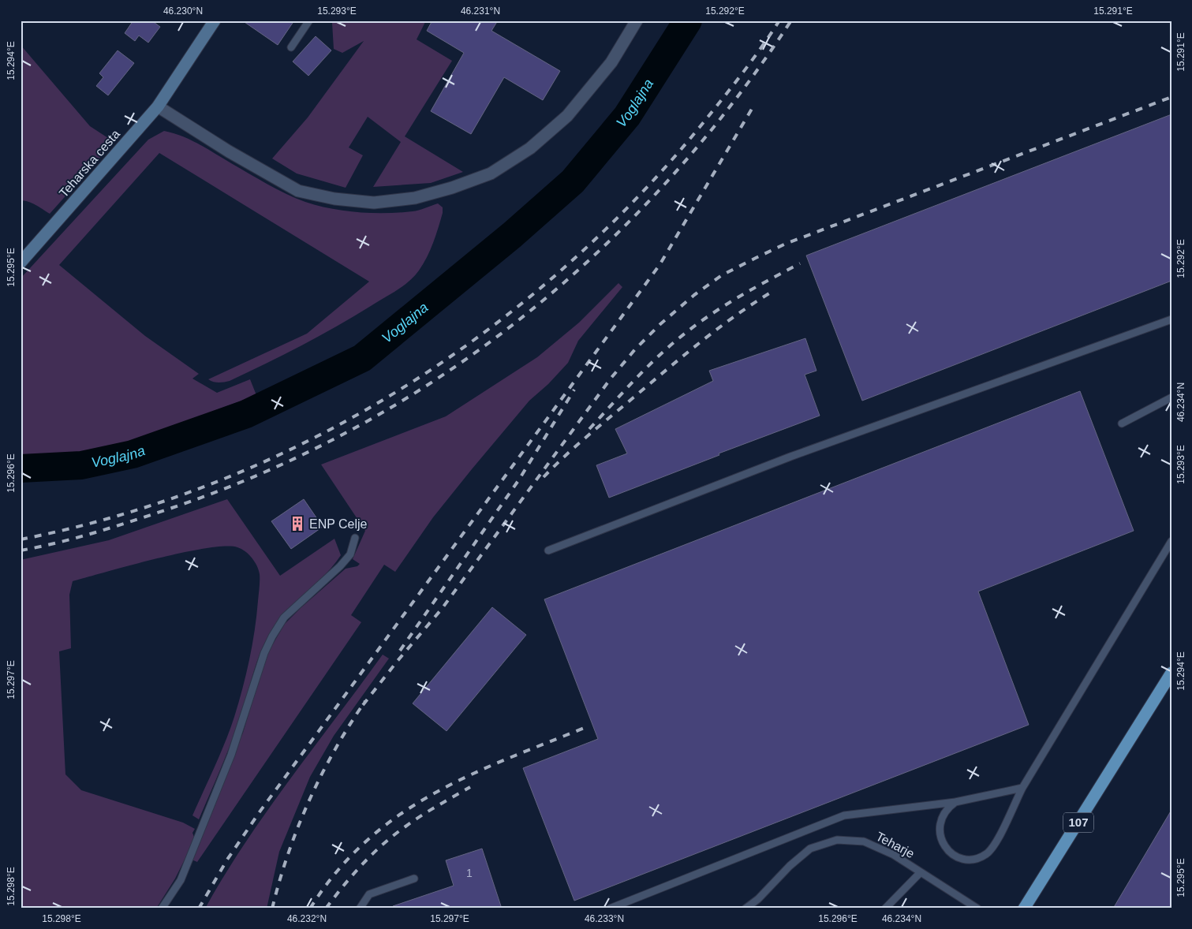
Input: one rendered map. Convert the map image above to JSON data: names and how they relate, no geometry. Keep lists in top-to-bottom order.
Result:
{
  "streets": {
    "main road": ["107"],
    "street": ["Teharska cesta"],
    "lane": ["Teharje"]
  },
  "water": ["Voglajna"],
  "places": {
    "building": ["ENP Celje"]
  },
  "house_numbers": ["1"],
  "coordinates": [
    "46.230°N",
    "15.293°E",
    "46.231°N",
    "15.292°E",
    "15.291°E",
    "15.294°E",
    "15.295°E",
    "46.234°N",
    "15.296°E",
    "15.297°E",
    "15.298°E",
    "46.232°N",
    "46.233°N"
  ]
}
